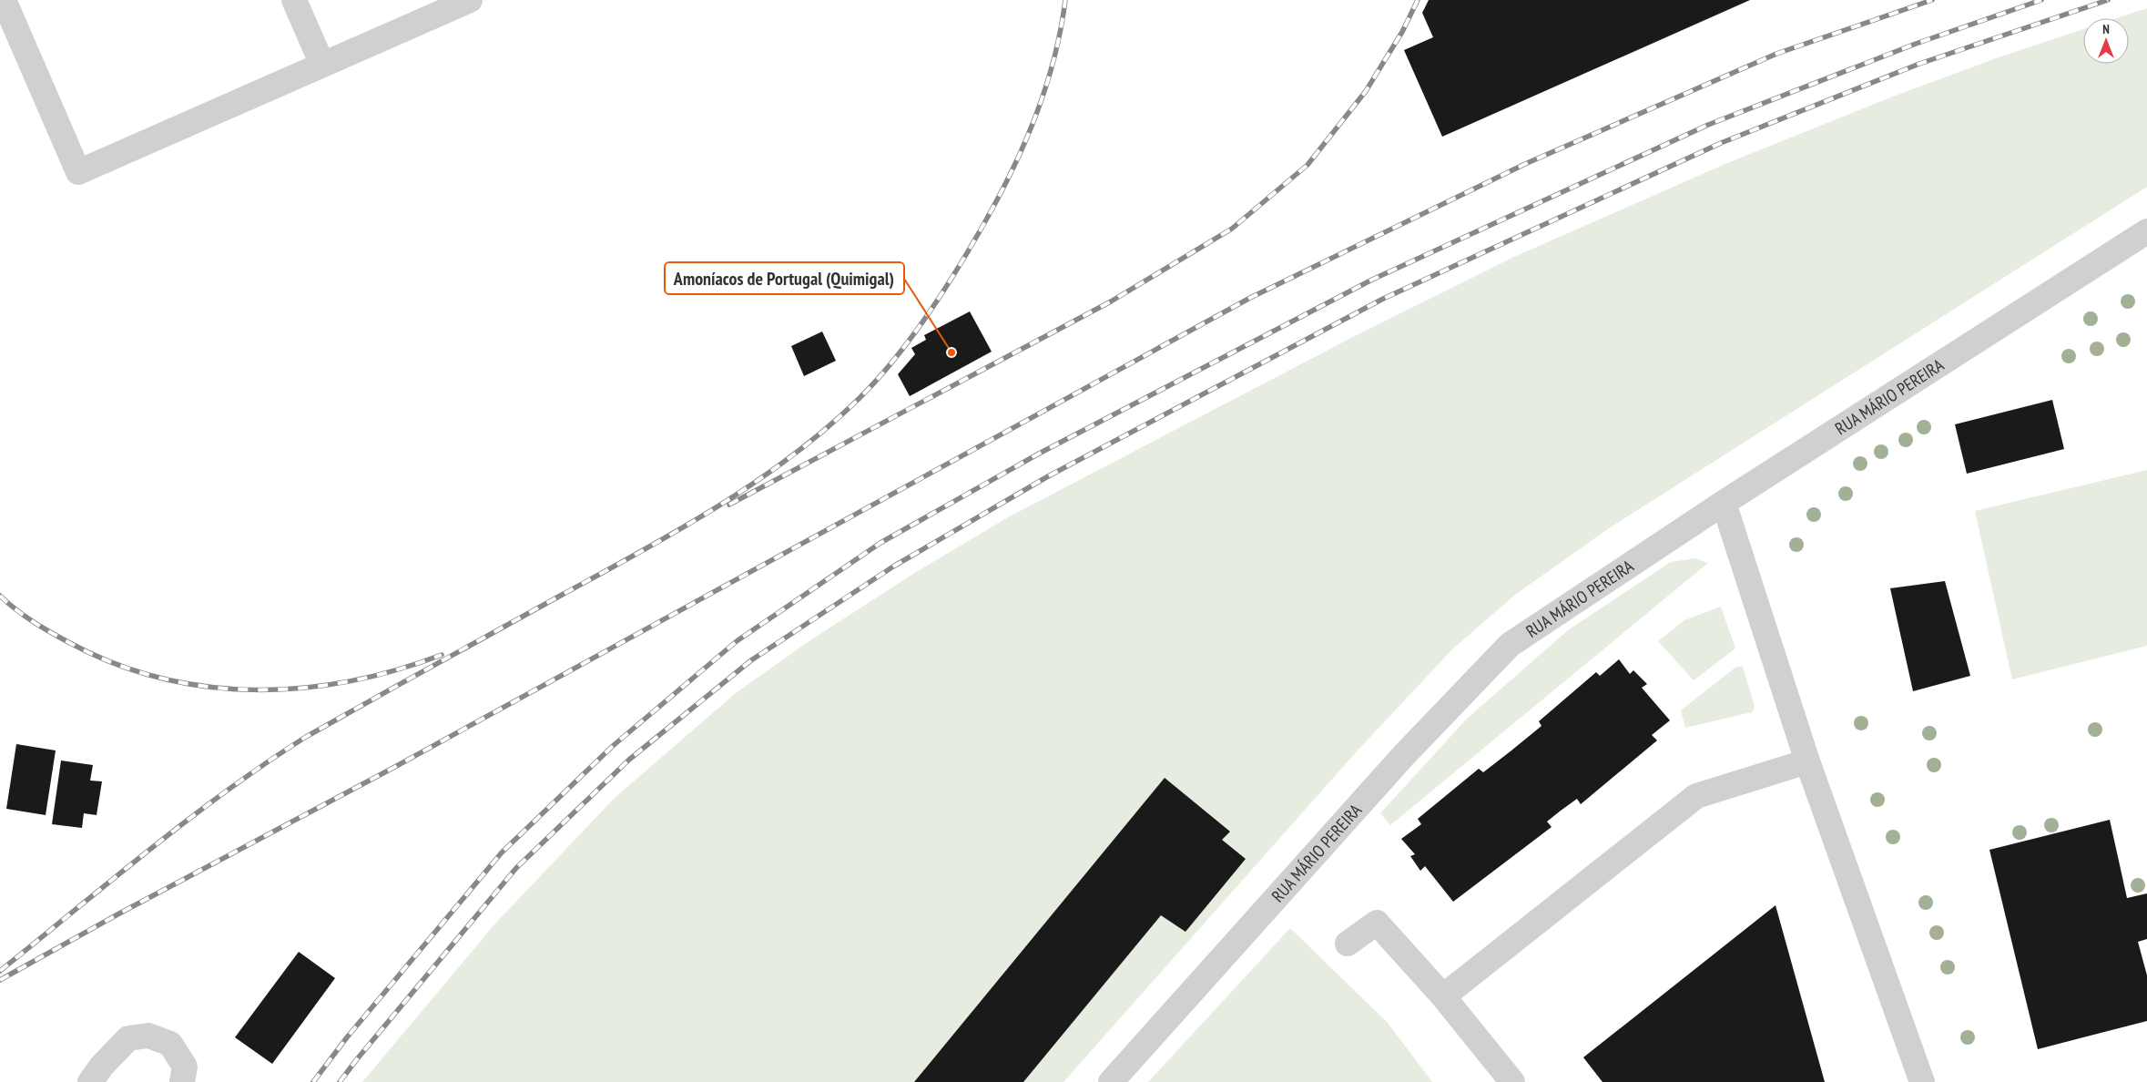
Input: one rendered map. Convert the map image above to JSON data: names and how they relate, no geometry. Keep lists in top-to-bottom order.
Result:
{
  "streets": {
    "street": ["RUA MÁRIO PEREIRA"]
  },
  "places": ["Amoníacos de Portugal (Quimigal)"],
  "north": "top"
}
